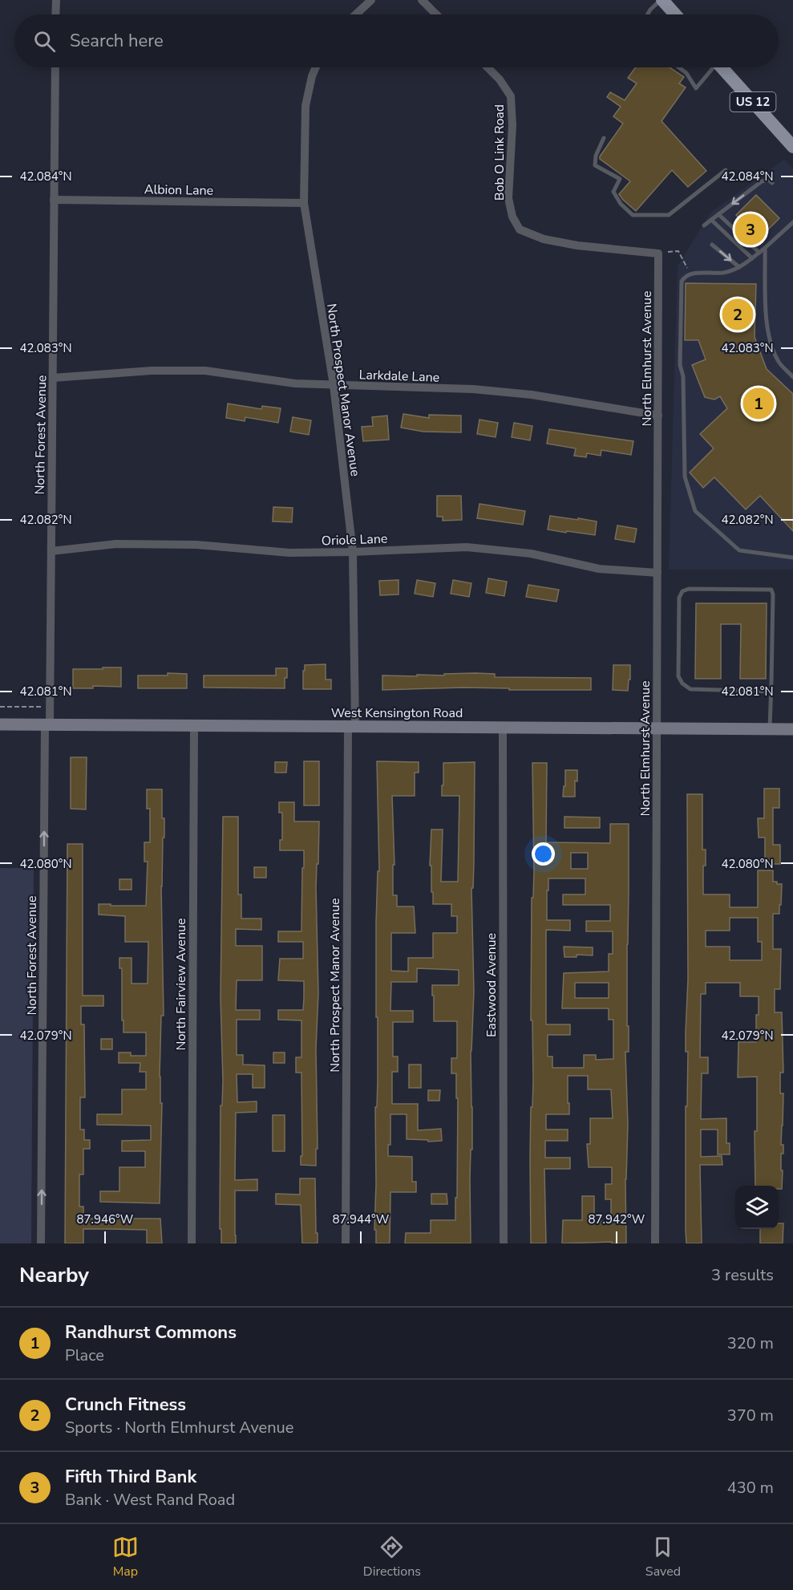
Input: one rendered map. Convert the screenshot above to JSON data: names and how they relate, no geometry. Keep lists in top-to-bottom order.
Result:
{
  "streets": {
    "main road": ["US 12", "West Kensington Road"],
    "street": [
      "Bob O Link Road",
      "Albion Lane",
      "North Elmhurst Avenue",
      "Larkdale Lane",
      "North Prospect Manor Avenue",
      "North Forest Avenue",
      "Oriole Lane",
      "North Fairview Avenue",
      "Eastwood Avenue"
    ]
  },
  "crossings": [
    ["Bob O Link Road", "North Elmhurst Avenue"],
    ["Albion Lane", "North Prospect Manor Avenue"],
    ["Albion Lane", "North Forest Avenue"],
    ["North Elmhurst Avenue", "Larkdale Lane"],
    ["North Elmhurst Avenue", "Oriole Lane"],
    ["North Elmhurst Avenue", "West Kensington Road"],
    ["Larkdale Lane", "North Prospect Manor Avenue"],
    ["Larkdale Lane", "North Forest Avenue"],
    ["North Prospect Manor Avenue", "Oriole Lane"],
    ["North Prospect Manor Avenue", "West Kensington Road"],
    ["North Forest Avenue", "Oriole Lane"],
    ["North Forest Avenue", "West Kensington Road"],
    ["West Kensington Road", "North Fairview Avenue"],
    ["West Kensington Road", "Eastwood Avenue"]
  ],
  "one_way": ["North Forest Avenue"],
  "page": {
    "search": "Search here",
    "pins": ["3", "2", "1"],
    "heading": ["Nearby", "3 results"],
    "list": [
      {
        "mark": "1",
        "name": "Randhurst Commons",
        "note": "Place",
        "value": "320 m"
      },
      {
        "mark": "2",
        "name": "Crunch Fitness",
        "note": "Sports · North Elmhurst Avenue",
        "value": "370 m"
      },
      {
        "mark": "3",
        "name": "Fifth Third Bank",
        "note": "Bank · West Rand Road",
        "value": "430 m"
      }
    ],
    "nav": ["Map", "Directions", "Saved"]
  },
  "coordinates": [
    "42.084°N",
    "42.083°N",
    "42.082°N",
    "42.081°N",
    "42.080°N",
    "42.079°N",
    "87.946°W",
    "87.944°W",
    "87.942°W"
  ]
}
